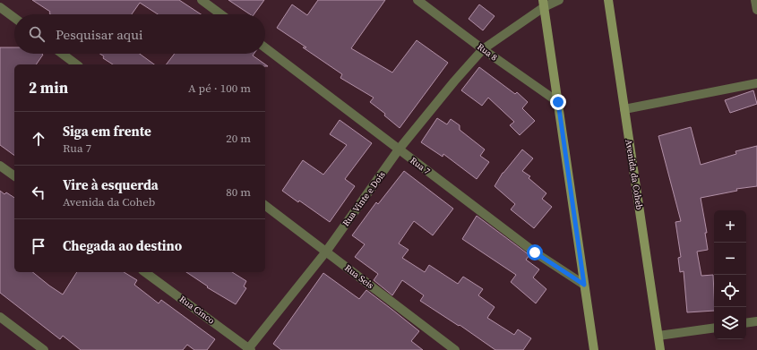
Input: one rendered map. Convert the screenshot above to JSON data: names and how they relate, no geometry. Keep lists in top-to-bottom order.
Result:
{
  "streets": {
    "main road": ["Avenida da Coheb"],
    "street": [
      "Rua 8",
      "Rua 7",
      "Rua Vinte e Dois",
      "Rua Seis",
      "Rua Cinco"
    ]
  },
  "crossings": [
    ["Rua 8", "Rua Vinte e Dois"],
    ["Rua 7", "Rua Vinte e Dois"],
    ["Rua Vinte e Dois", "Rua Seis"],
    ["Rua Vinte e Dois", "Rua Cinco"]
  ],
  "page": {
    "search": "Pesquisar aqui",
    "heading": ["2 min", "A pé · 100 m"],
    "list": [
      ["Siga em frente", "Rua 7", "20 m"],
      ["Vire à esquerda", "Avenida da Coheb", "80 m"],
      "Chegada ao destino"
    ],
    "map_buttons": ["+", "−"]
  }
}
